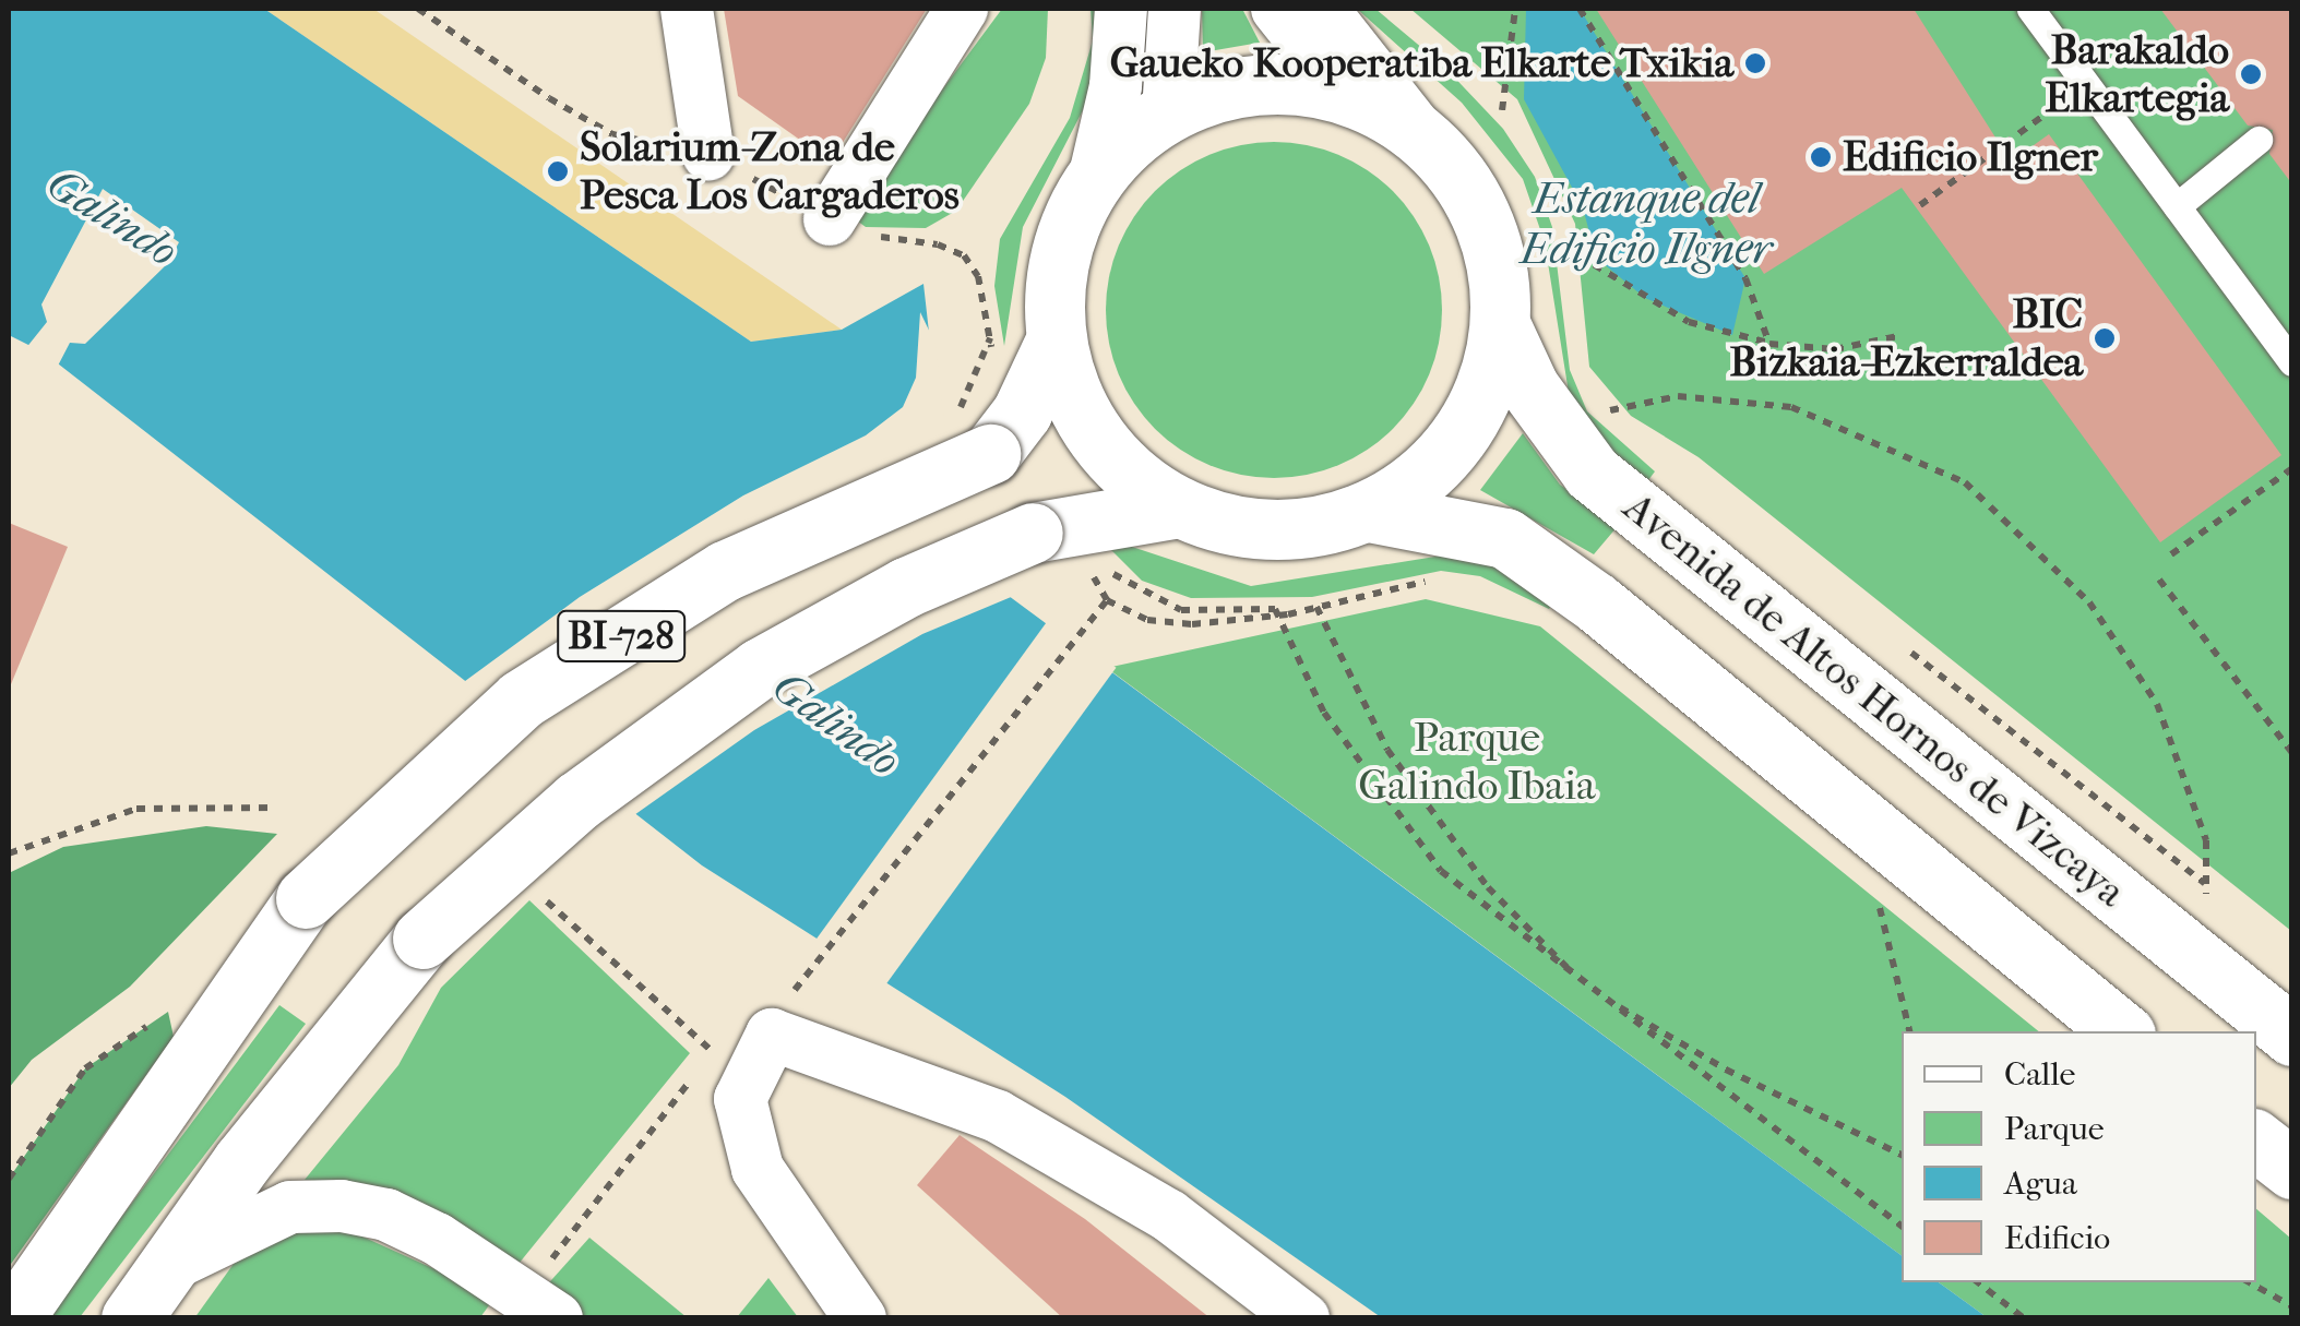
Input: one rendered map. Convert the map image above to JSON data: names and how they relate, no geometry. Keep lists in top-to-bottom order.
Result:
{
  "streets": {
    "main road": ["BI-728", "Avenida de Altos Hornos de Vizcaya"]
  },
  "water": ["Estanque del Edificio Ilgner", "Galindo"],
  "parks": ["Parque Galindo Ibaia"],
  "places": [
    "Gaueko Kooperatiba Elkarte Txikia",
    "Barakaldo Elkartegia",
    "Edificio Ilgner",
    "Solarium-Zona de Pesca Los Cargaderos",
    "BIC Bizkaia-Ezkerraldea"
  ],
  "legend": [
    "Calle",
    "Parque",
    "Agua",
    "Edificio"
  ]
}
